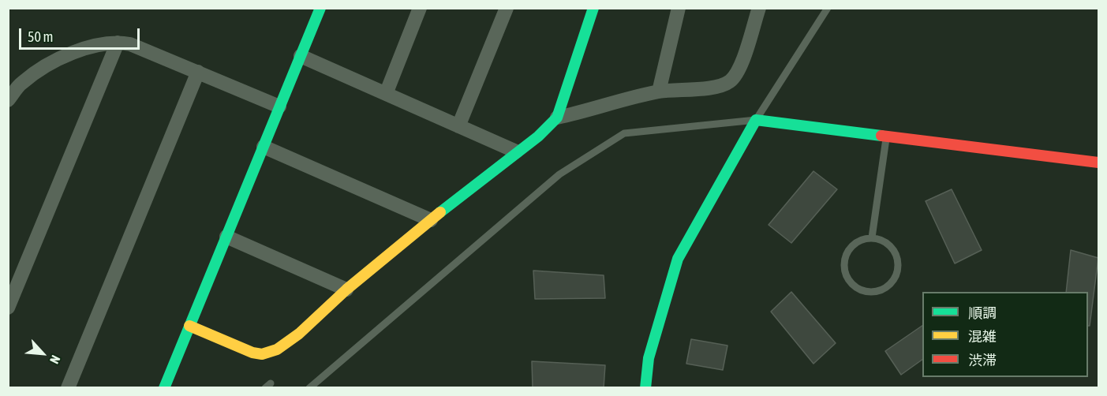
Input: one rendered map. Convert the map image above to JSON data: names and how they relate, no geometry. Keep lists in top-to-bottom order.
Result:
{
  "legend": ["順調", "混雑", "渋滞"],
  "scale_bar": "50 m",
  "north": "bottom right"
}
